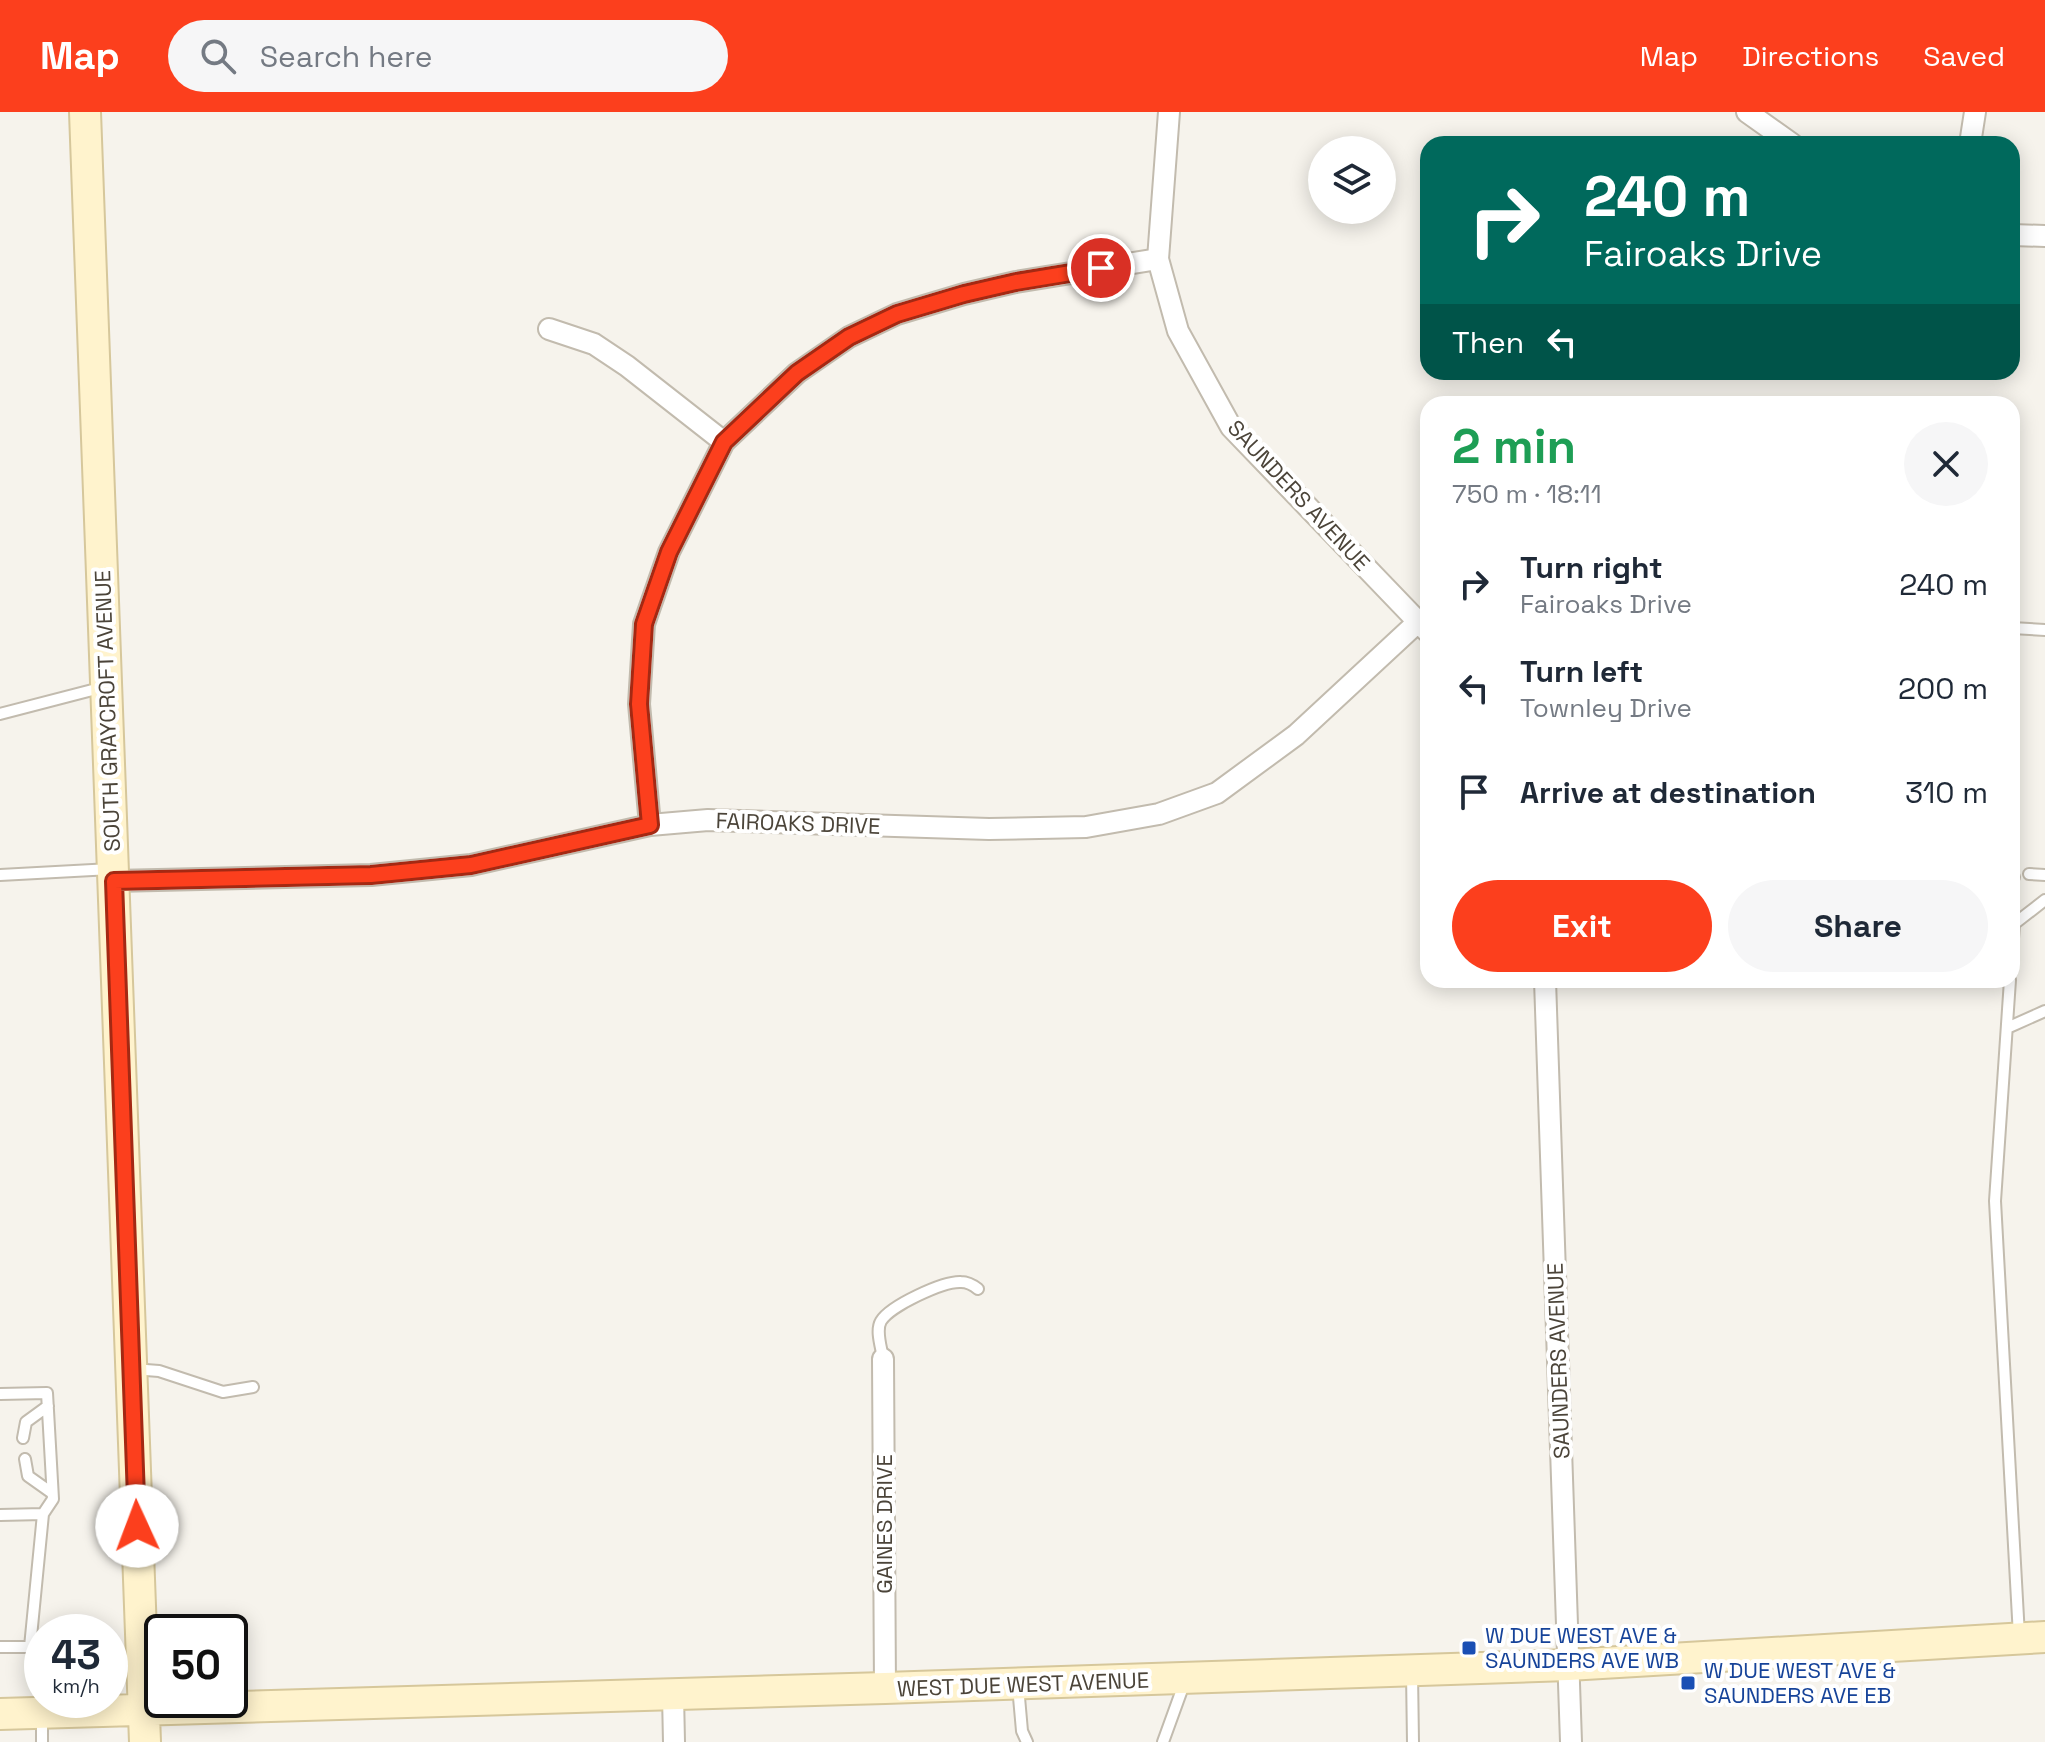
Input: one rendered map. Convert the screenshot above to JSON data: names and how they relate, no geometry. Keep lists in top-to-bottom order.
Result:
{
  "streets": {
    "main road": ["SOUTH GRAYCROFT AVENUE", "WEST DUE WEST AVENUE"],
    "street": ["SAUNDERS AVENUE", "FAIROAKS DRIVE", "GAINES DRIVE"]
  },
  "crossings": [
    ["SAUNDERS AVENUE", "WEST DUE WEST AVENUE"],
    ["SOUTH GRAYCROFT AVENUE", "FAIROAKS DRIVE"],
    ["SOUTH GRAYCROFT AVENUE", "WEST DUE WEST AVENUE"],
    ["GAINES DRIVE", "WEST DUE WEST AVENUE"]
  ],
  "places": {
    "transit": ["W DUE WEST AVE & SAUNDERS AVE WB", "W DUE WEST AVE & SAUNDERS AVE EB"]
  },
  "page": {
    "header": "Map",
    "search": "Search here",
    "nav": ["Map", "Directions", "Saved"],
    "turn": ["240 m", "Fairoaks Drive"],
    "then": "Then",
    "heading": ["2 min", "750 m · 18:11"],
    "list": [
      {
        "name": "Turn right",
        "note": "Fairoaks Drive",
        "value": "240 m"
      },
      {
        "name": "Turn left",
        "note": "Townley Drive",
        "value": "200 m"
      },
      {
        "name": "Arrive at destination",
        "value": "310 m"
      }
    ],
    "buttons": ["Exit", "Share"],
    "speed": "43 km/h",
    "limit": "50"
  }
}
